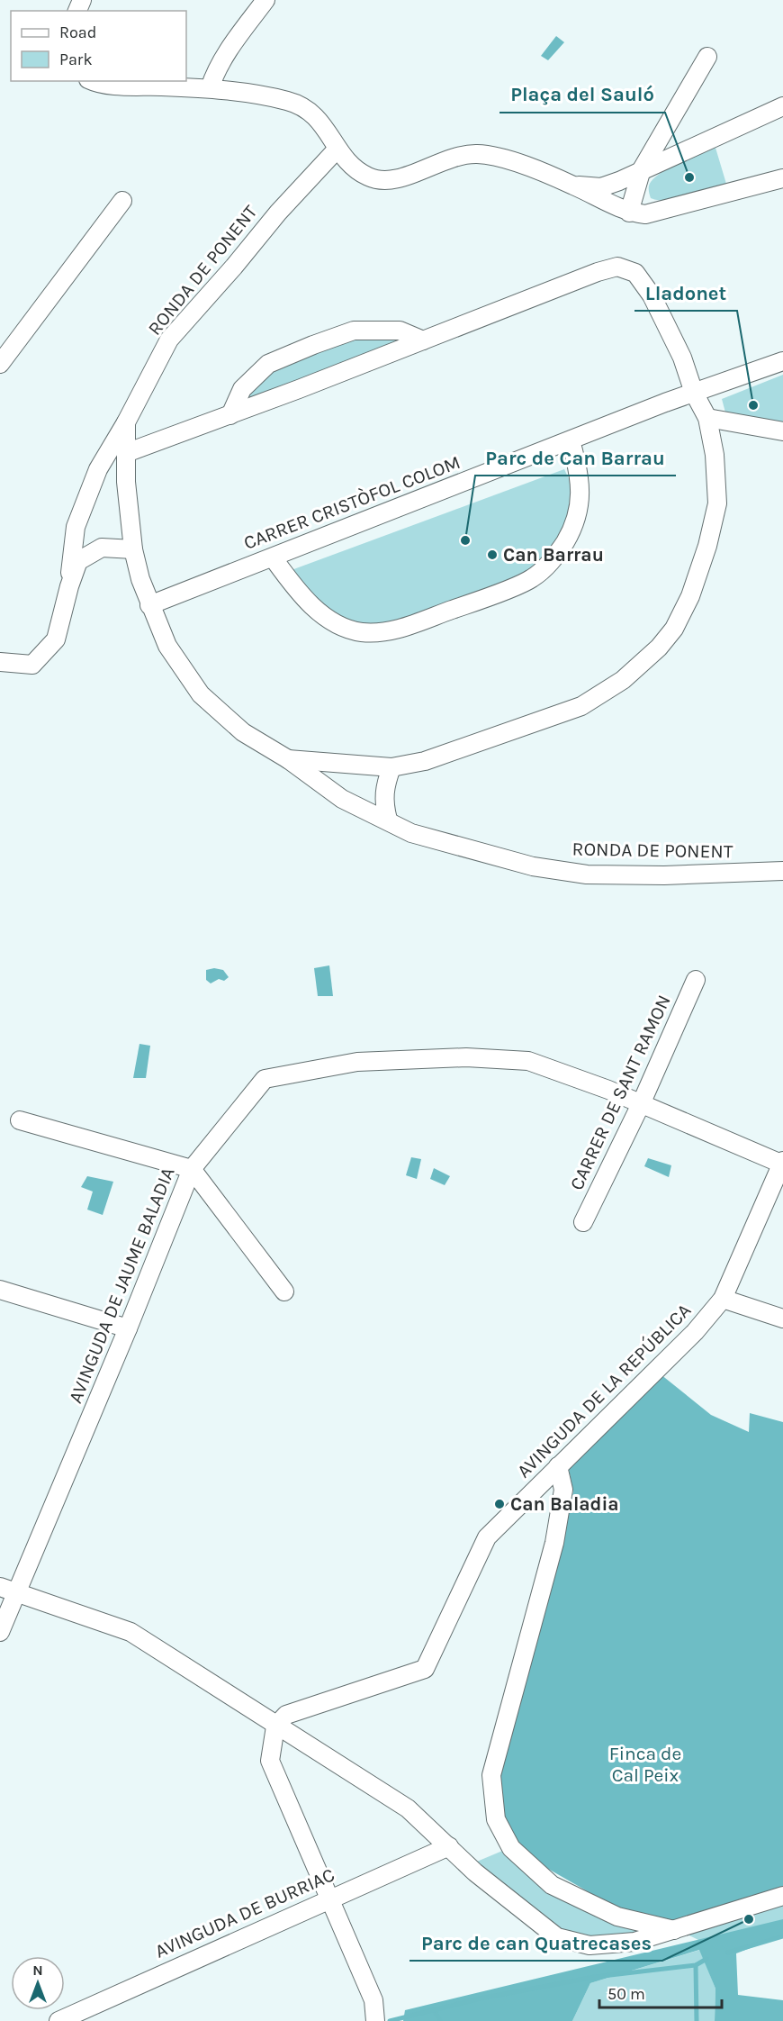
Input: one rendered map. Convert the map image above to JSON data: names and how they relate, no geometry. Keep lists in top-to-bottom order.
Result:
{
  "streets": {
    "street": [
      "RONDA DE PONENT",
      "CARRER CRISTÒFOL COLOM",
      "CARRER DE SANT RAMON",
      "AVINGUDA DE JAUME BALADIA",
      "AVINGUDA DE LA REPÚBLICA",
      "AVINGUDA DE BURRIAC"
    ]
  },
  "crossings": [
    ["RONDA DE PONENT", "CARRER CRISTÒFOL COLOM"],
    ["CARRER DE SANT RAMON", "AVINGUDA DE JAUME BALADIA"],
    ["AVINGUDA DE JAUME BALADIA", "AVINGUDA DE LA REPÚBLICA"]
  ],
  "parks": ["Finca de Cal Peix"],
  "places": [
    "Plaça del Sauló",
    "Lladonet",
    "Parc de Can Barrau",
    "Can Barrau",
    "Can Baladia",
    "Parc de can Quatrecases"
  ],
  "legend": ["Road", "Park"],
  "scale_bar": "50 m",
  "north": "top"
}
